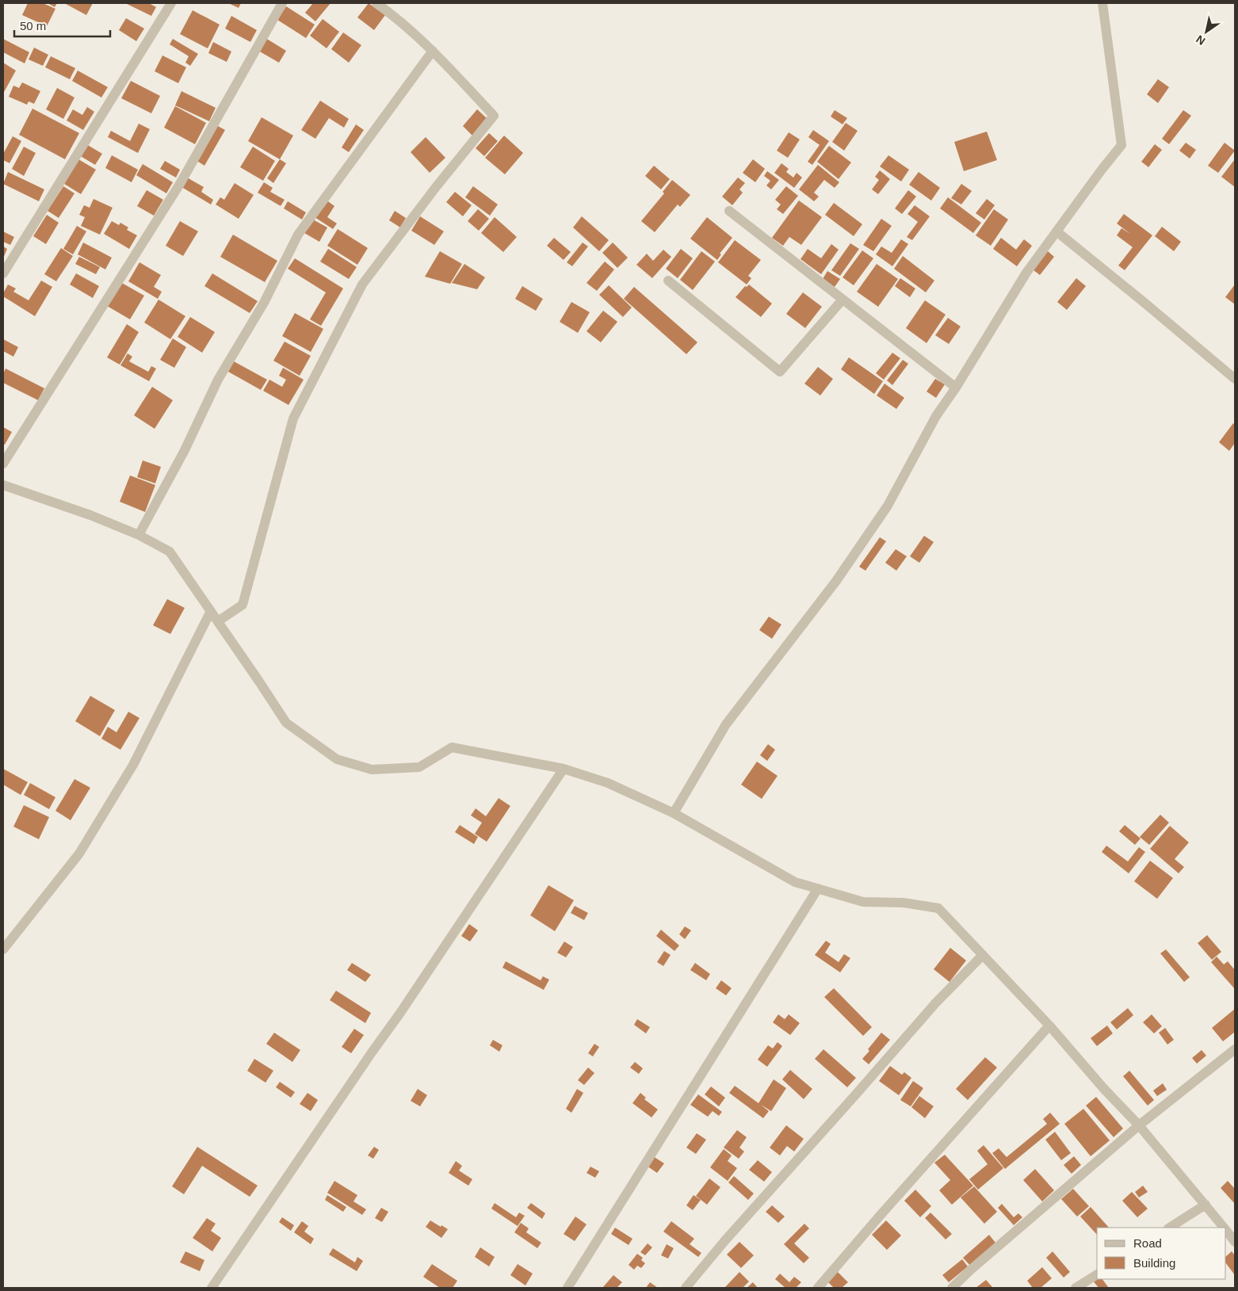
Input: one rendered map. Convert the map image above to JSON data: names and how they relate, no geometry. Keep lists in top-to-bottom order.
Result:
{
  "legend": ["Road", "Building"],
  "scale_bar": "50 m",
  "north": "bottom left"
}
